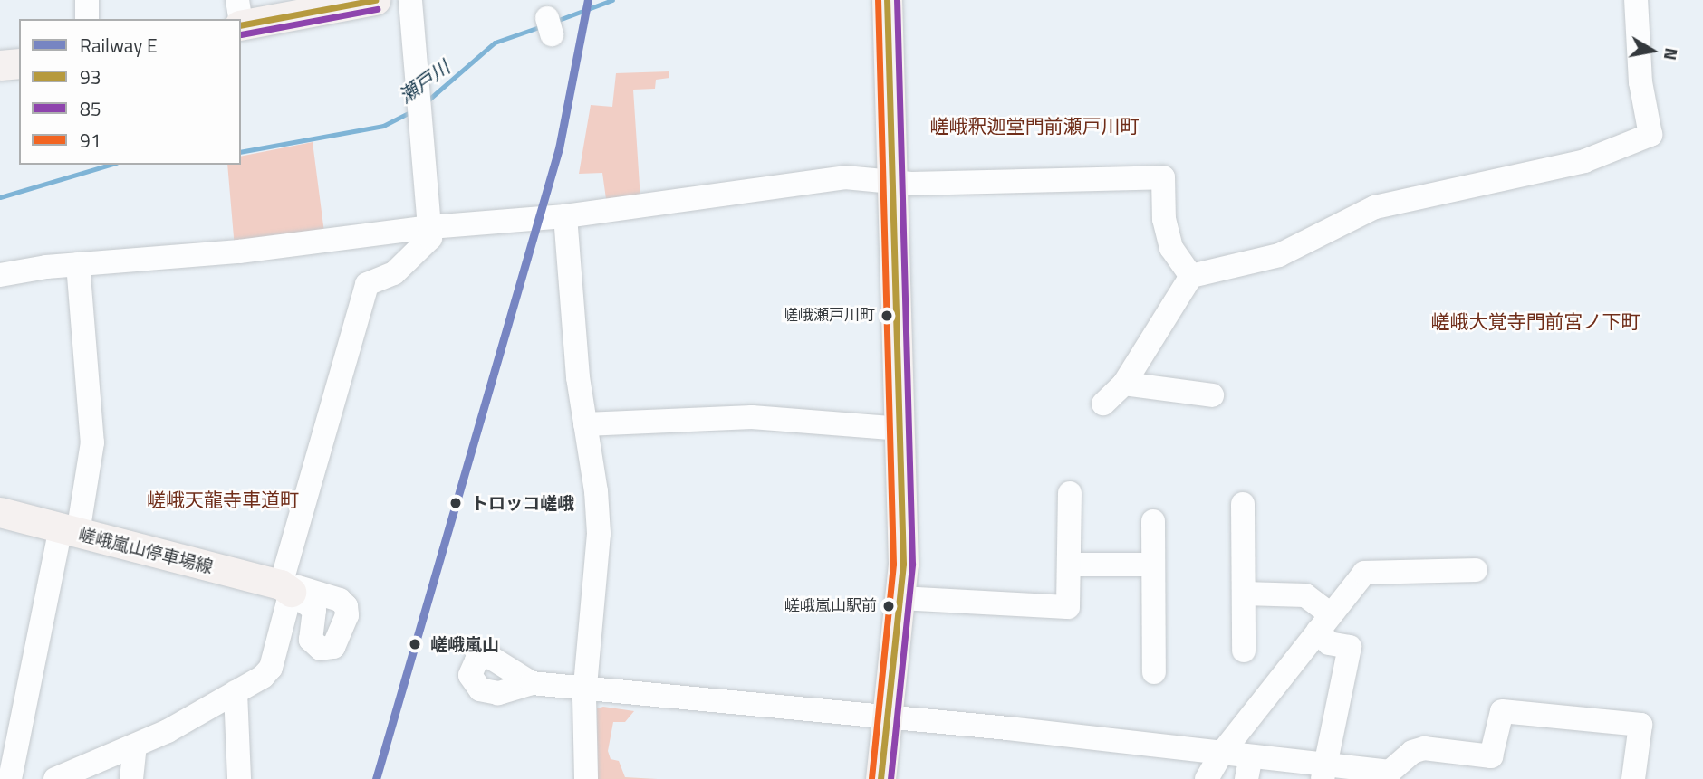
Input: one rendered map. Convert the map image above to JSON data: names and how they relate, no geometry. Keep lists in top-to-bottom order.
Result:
{
  "streets": {
    "main road": ["嵯峨嵐山停車場線"]
  },
  "districts": ["嵯峨釈迦堂門前瀬戸川町", "嵯峨大覚寺門前宮ノ下町", "嵯峨天龍寺車道町"],
  "water": ["瀬戸川"],
  "places": [
    "嵯峨瀬戸川町",
    "トロッコ嵯峨",
    "嵯峨嵐山駅前",
    "嵯峨嵐山"
  ],
  "lines": [
    "rail line E",
    "transit line 93",
    "transit line 85",
    "transit line 91"
  ],
  "legend": [
    "Railway E",
    "93",
    "85",
    "91"
  ],
  "north": "right"
}
